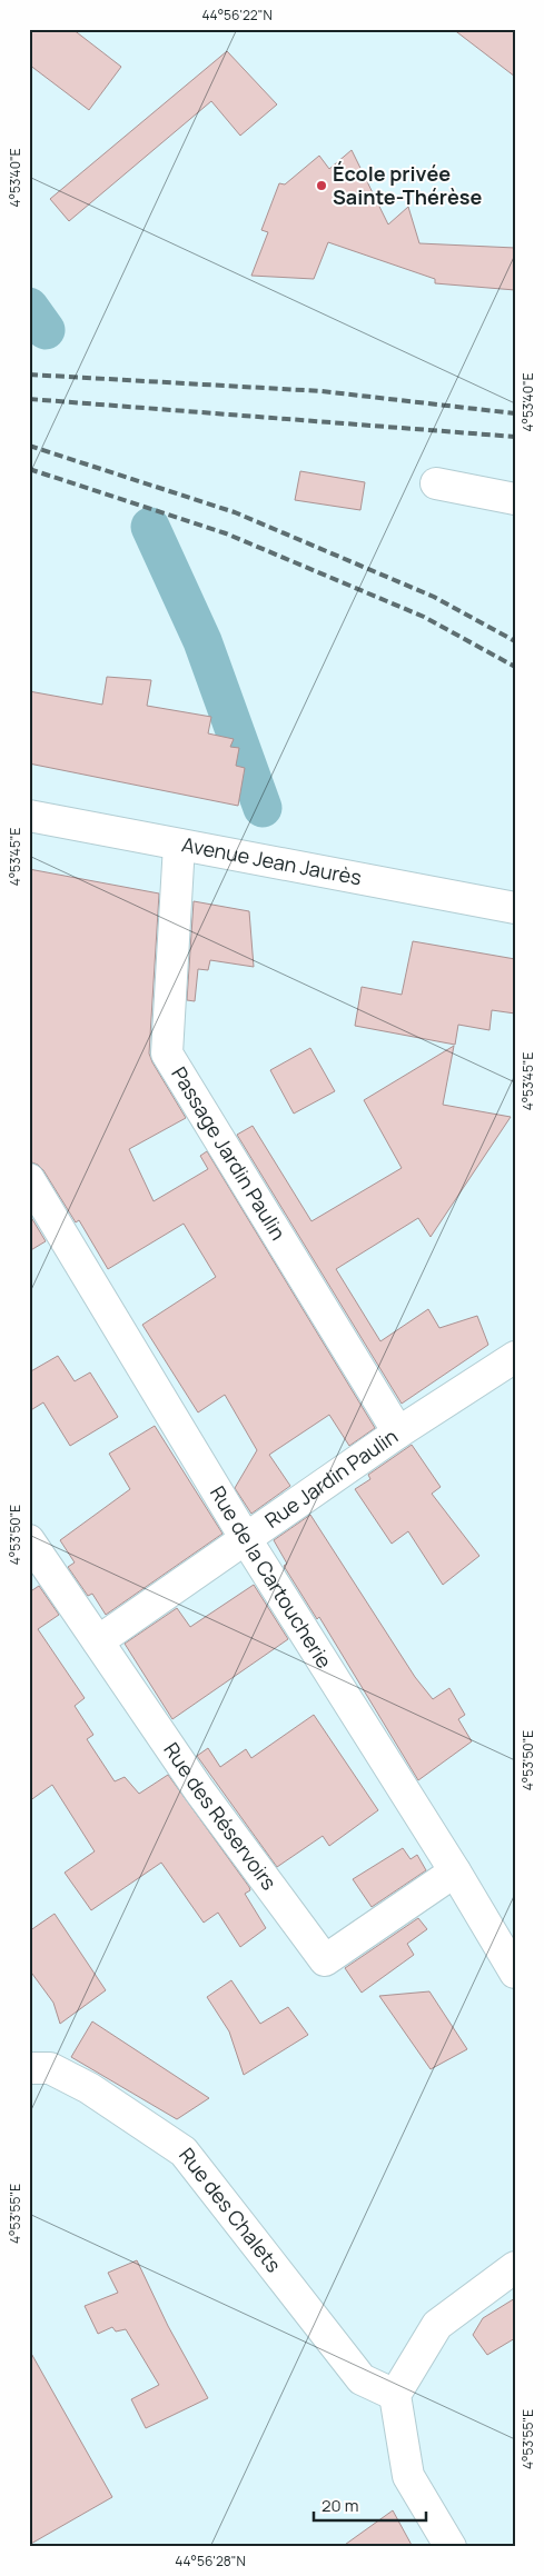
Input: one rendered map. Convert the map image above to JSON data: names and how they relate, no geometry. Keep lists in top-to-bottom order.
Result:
{
  "streets": {
    "street": [
      "Avenue Jean Jaurès",
      "Passage Jardin Paulin",
      "Rue Jardin Paulin",
      "Rue de la Cartoucherie",
      "Rue des Réservoirs",
      "Rue des Chalets"
    ]
  },
  "crossings": [
    ["Avenue Jean Jaurès", "Passage Jardin Paulin"],
    ["Passage Jardin Paulin", "Rue Jardin Paulin"],
    ["Rue Jardin Paulin", "Rue de la Cartoucherie"],
    ["Rue Jardin Paulin", "Rue des Réservoirs"],
    ["Rue de la Cartoucherie", "Rue des Réservoirs"]
  ],
  "places": ["École privée Sainte-Thérèse"],
  "scale_bar": "20 m",
  "coordinates": [
    "44°56'22\"N",
    "4°53'40\"E",
    "4°53'45\"E",
    "4°53'50\"E",
    "4°53'55\"E",
    "44°56'28\"N"
  ]
}
